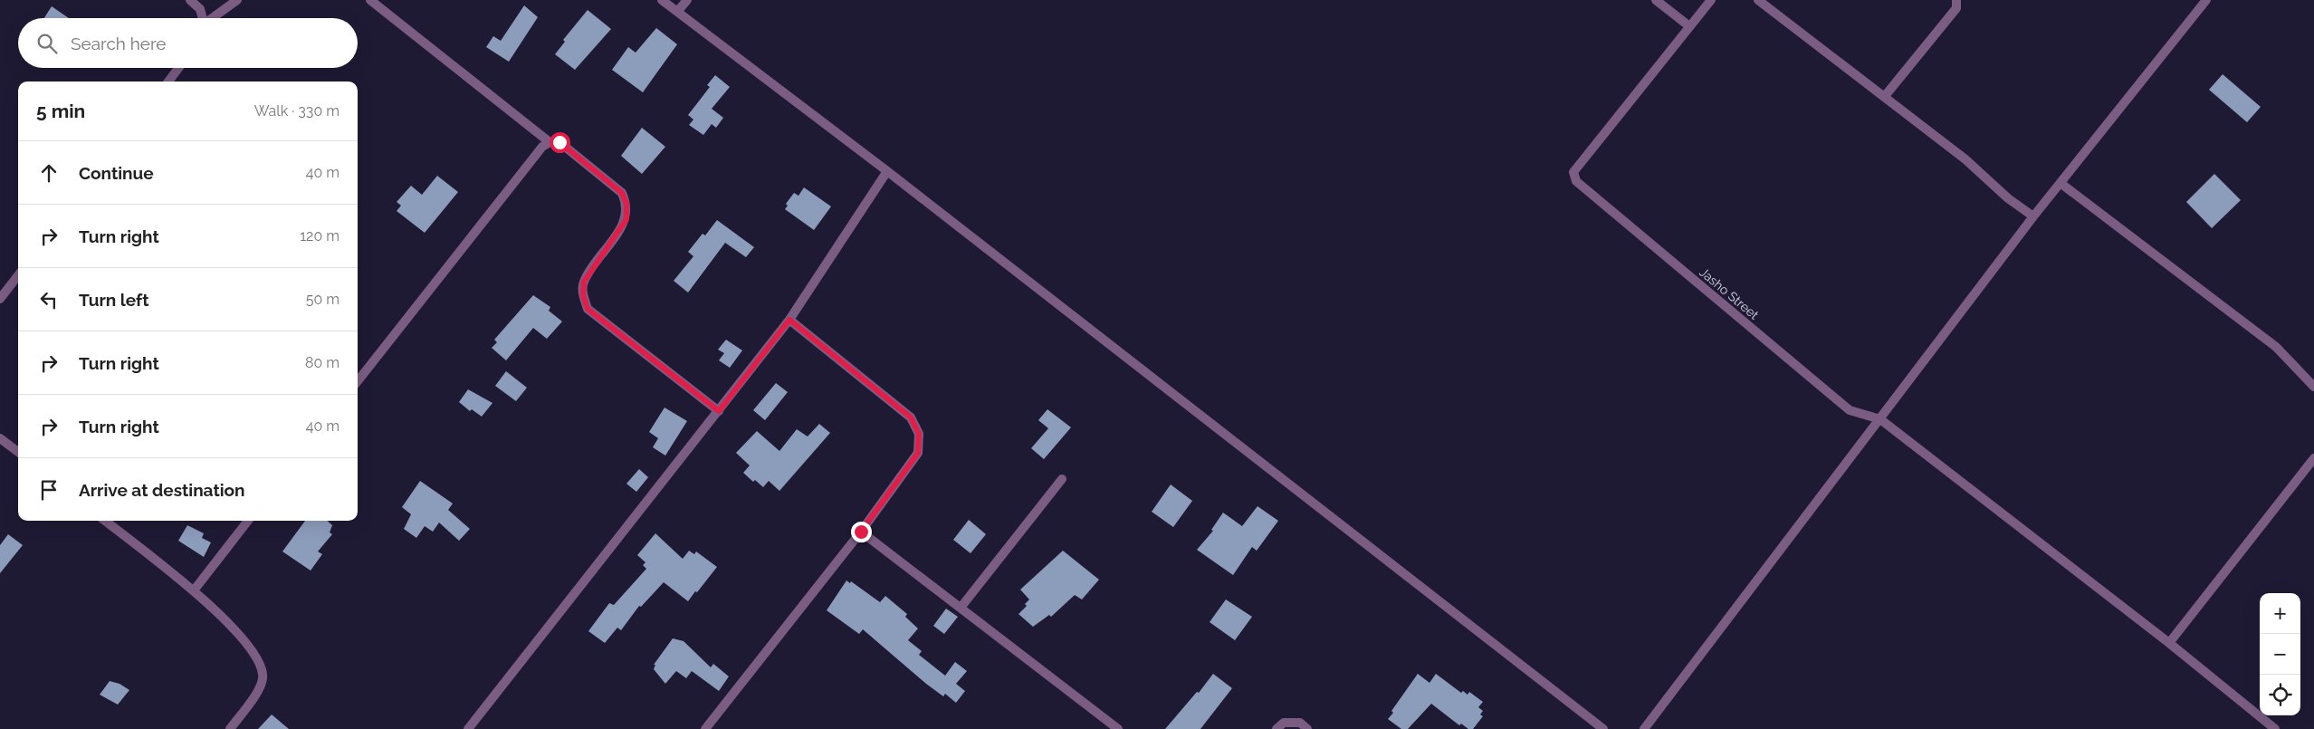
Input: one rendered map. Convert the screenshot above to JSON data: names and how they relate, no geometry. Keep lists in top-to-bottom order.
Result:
{
  "streets": {
    "street": ["Jasho Street"]
  },
  "page": {
    "search": "Search here",
    "heading": ["5 min", "Walk · 330 m"],
    "list": [
      ["Continue", "40 m"],
      ["Turn right", "120 m"],
      ["Turn left", "50 m"],
      ["Turn right", "80 m"],
      ["Turn right", "40 m"],
      "Arrive at destination"
    ],
    "map_buttons": ["+", "−"]
  }
}
